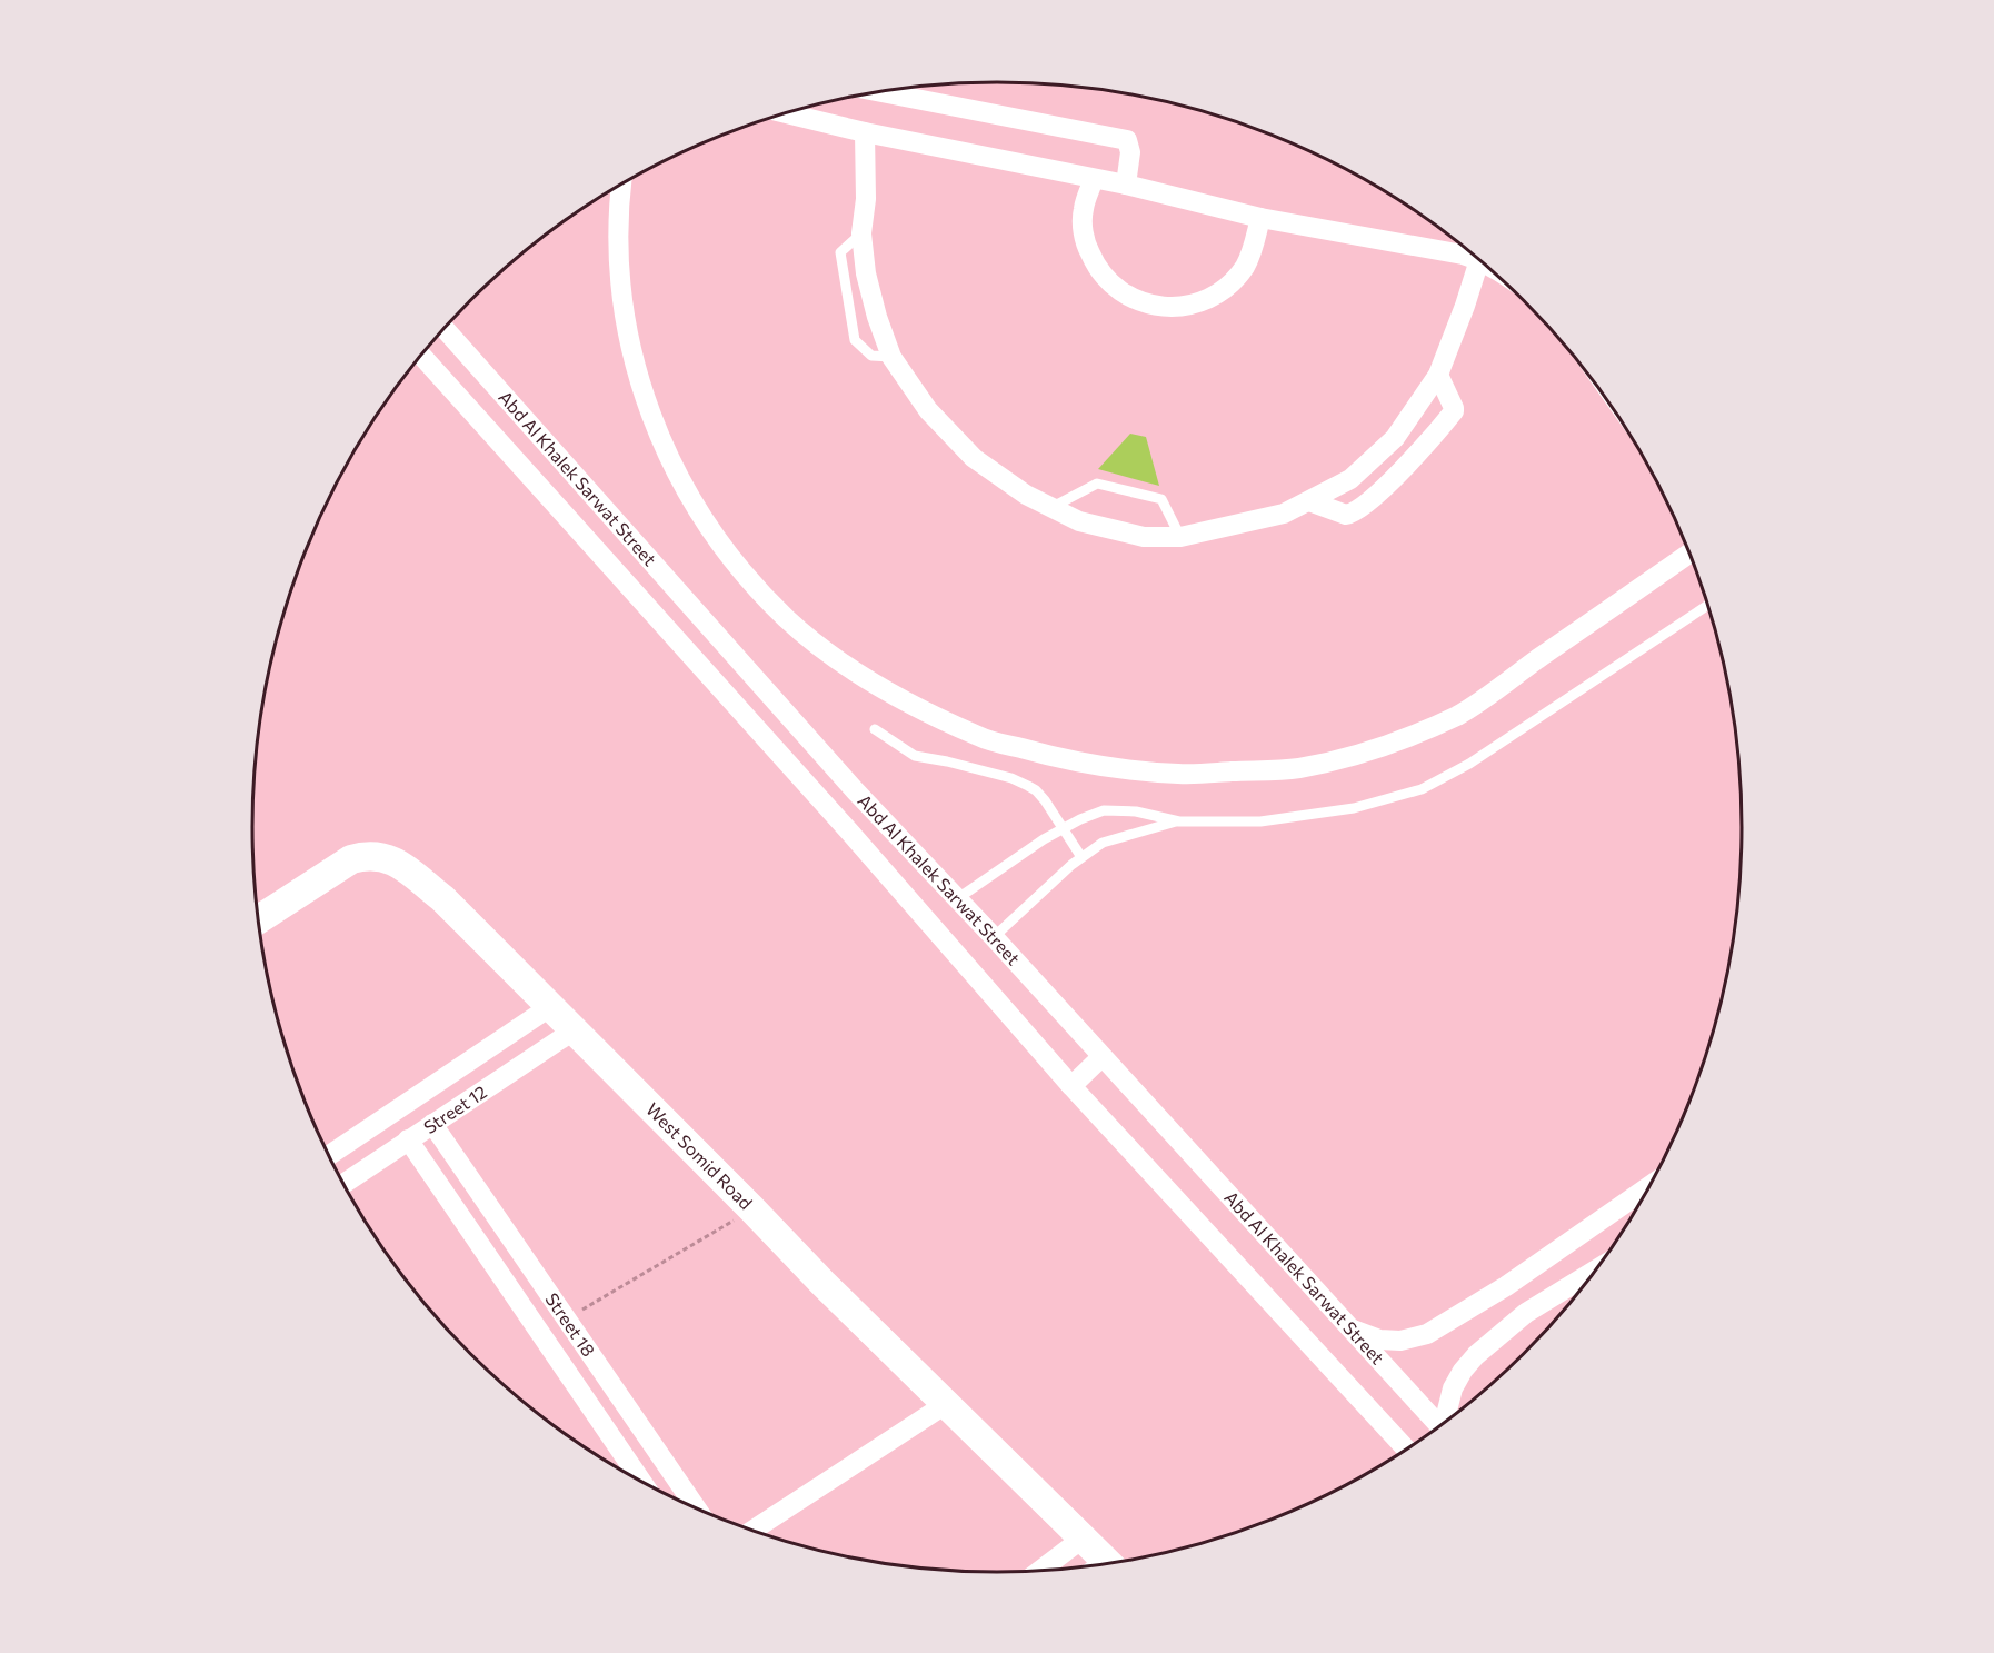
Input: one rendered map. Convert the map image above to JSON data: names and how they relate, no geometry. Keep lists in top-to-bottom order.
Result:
{
  "streets": {
    "street": [
      "Abd Al Khalek Sarwat Street",
      "Street 12",
      "West Somid Road",
      "Street 18"
    ]
  },
  "crossings": [
    ["Street 12", "West Somid Road"],
    ["Street 12", "Street 18"]
  ]
}
